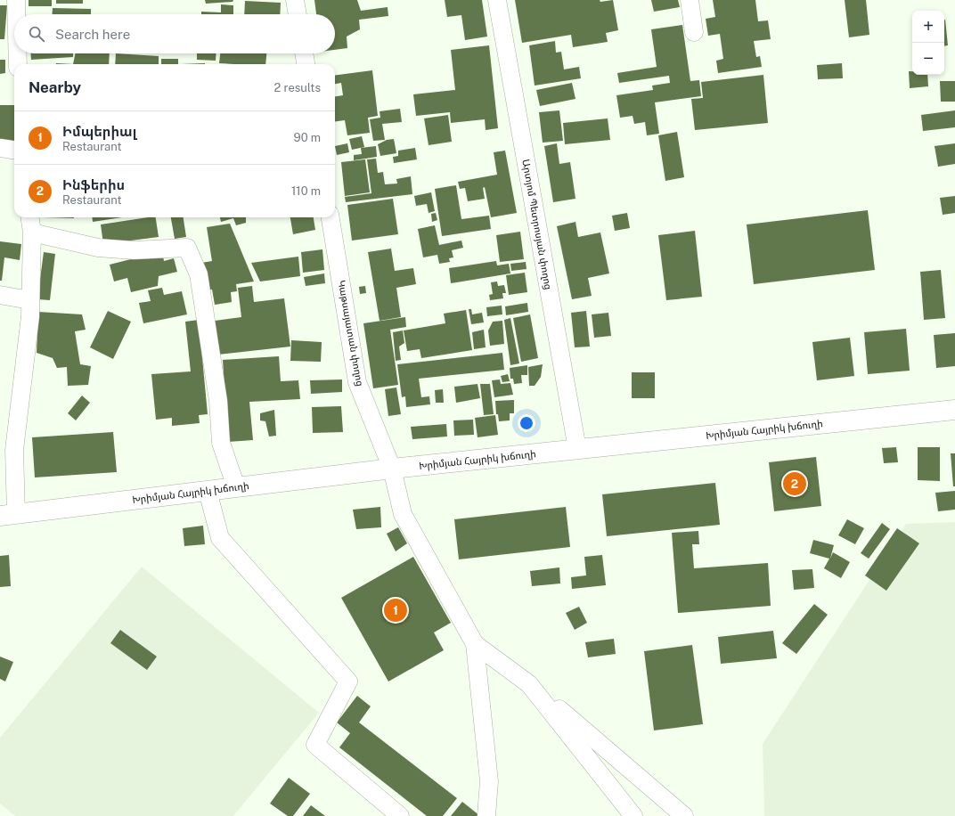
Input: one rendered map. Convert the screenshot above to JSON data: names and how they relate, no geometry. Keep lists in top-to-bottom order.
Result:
{
  "streets": {
    "highway": ["Խրիմյան Հայրիկ խճուղի"],
    "street": ["Արտյոմ Պետրոսյան փողոց", "Կաթսայատան փողոց"]
  },
  "crossings": [
    ["Արտյոմ Պետրոսյան փողոց", "Խրիմյան Հայրիկ խճուղի"],
    ["Կաթսայատան փողոց", "Խրիմյան Հայրիկ խճուղի"]
  ],
  "page": {
    "map_buttons": ["+", "−"],
    "search": "Search here",
    "heading": ["Nearby", "2 results"],
    "list": [
      {
        "mark": "1",
        "name": "Իմպերիալ",
        "note": "Restaurant",
        "value": "90 m"
      },
      {
        "mark": "2",
        "name": "Ինֆերիս",
        "note": "Restaurant",
        "value": "110 m"
      }
    ],
    "pins": ["2", "1"]
  }
}
